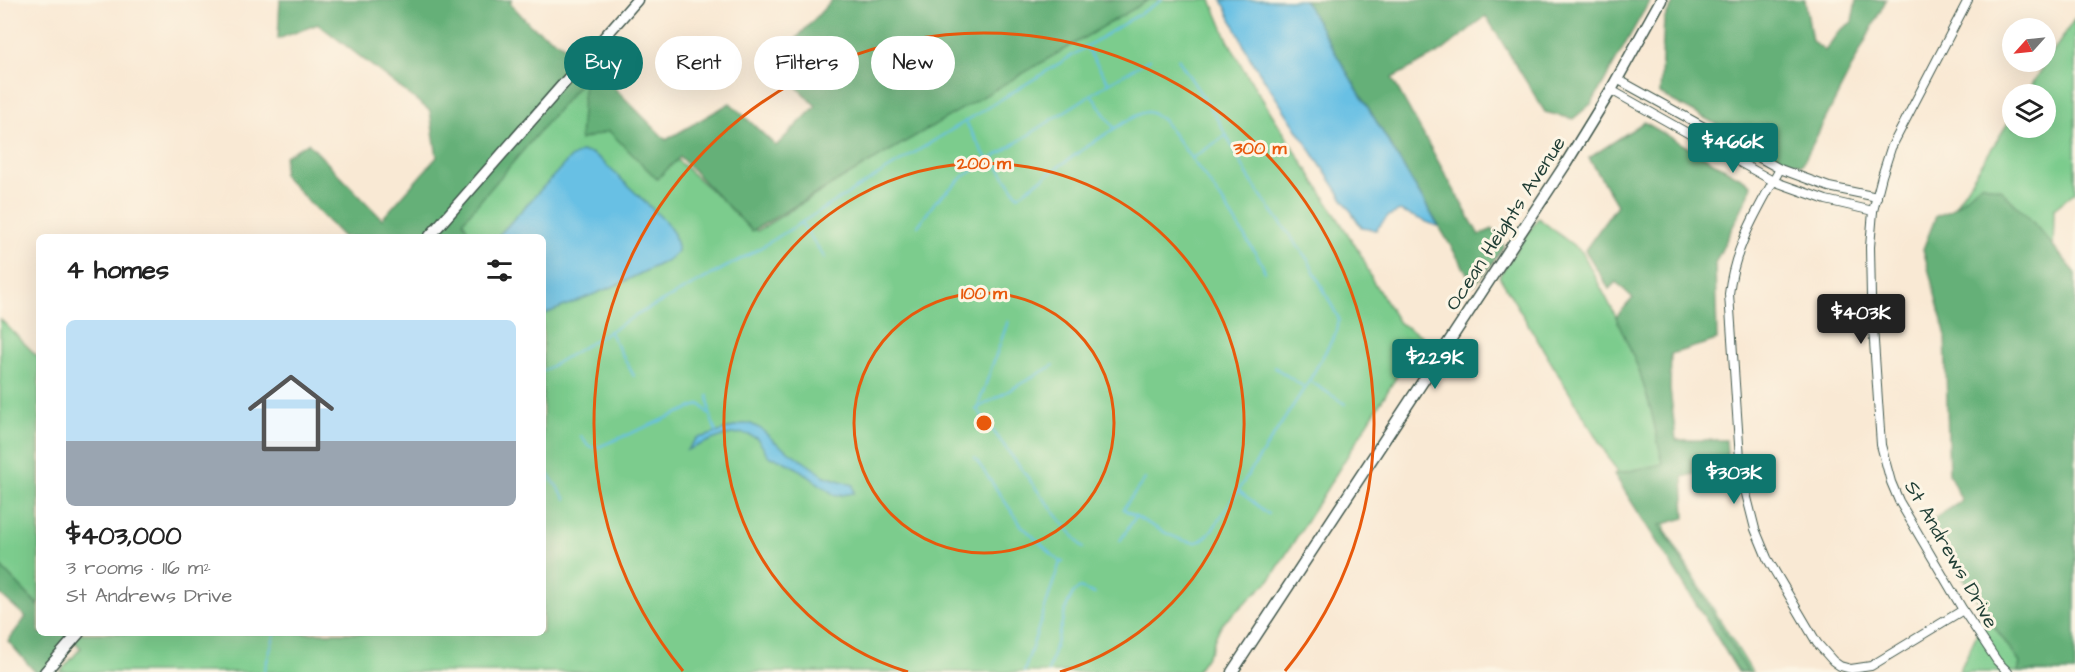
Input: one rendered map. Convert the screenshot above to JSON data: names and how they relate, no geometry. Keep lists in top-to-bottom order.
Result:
{
  "streets": {
    "main road": ["Ocean Heights Avenue"],
    "street": ["St Andrews Drive"]
  },
  "north": "bottom left",
  "page": {
    "chip": [
      "Buy",
      "Rent",
      "Filters",
      "New"
    ],
    "price": [
      "$466K",
      "$403K",
      "$229K",
      "$303K"
    ],
    "heading": "4 homes",
    "list": [
      {
        "name": "$403,000",
        "note": "3 rooms · 116 m² · St Andrews Drive"
      }
    ]
  },
  "rings": ["300 m", "200 m", "100 m"]
}
